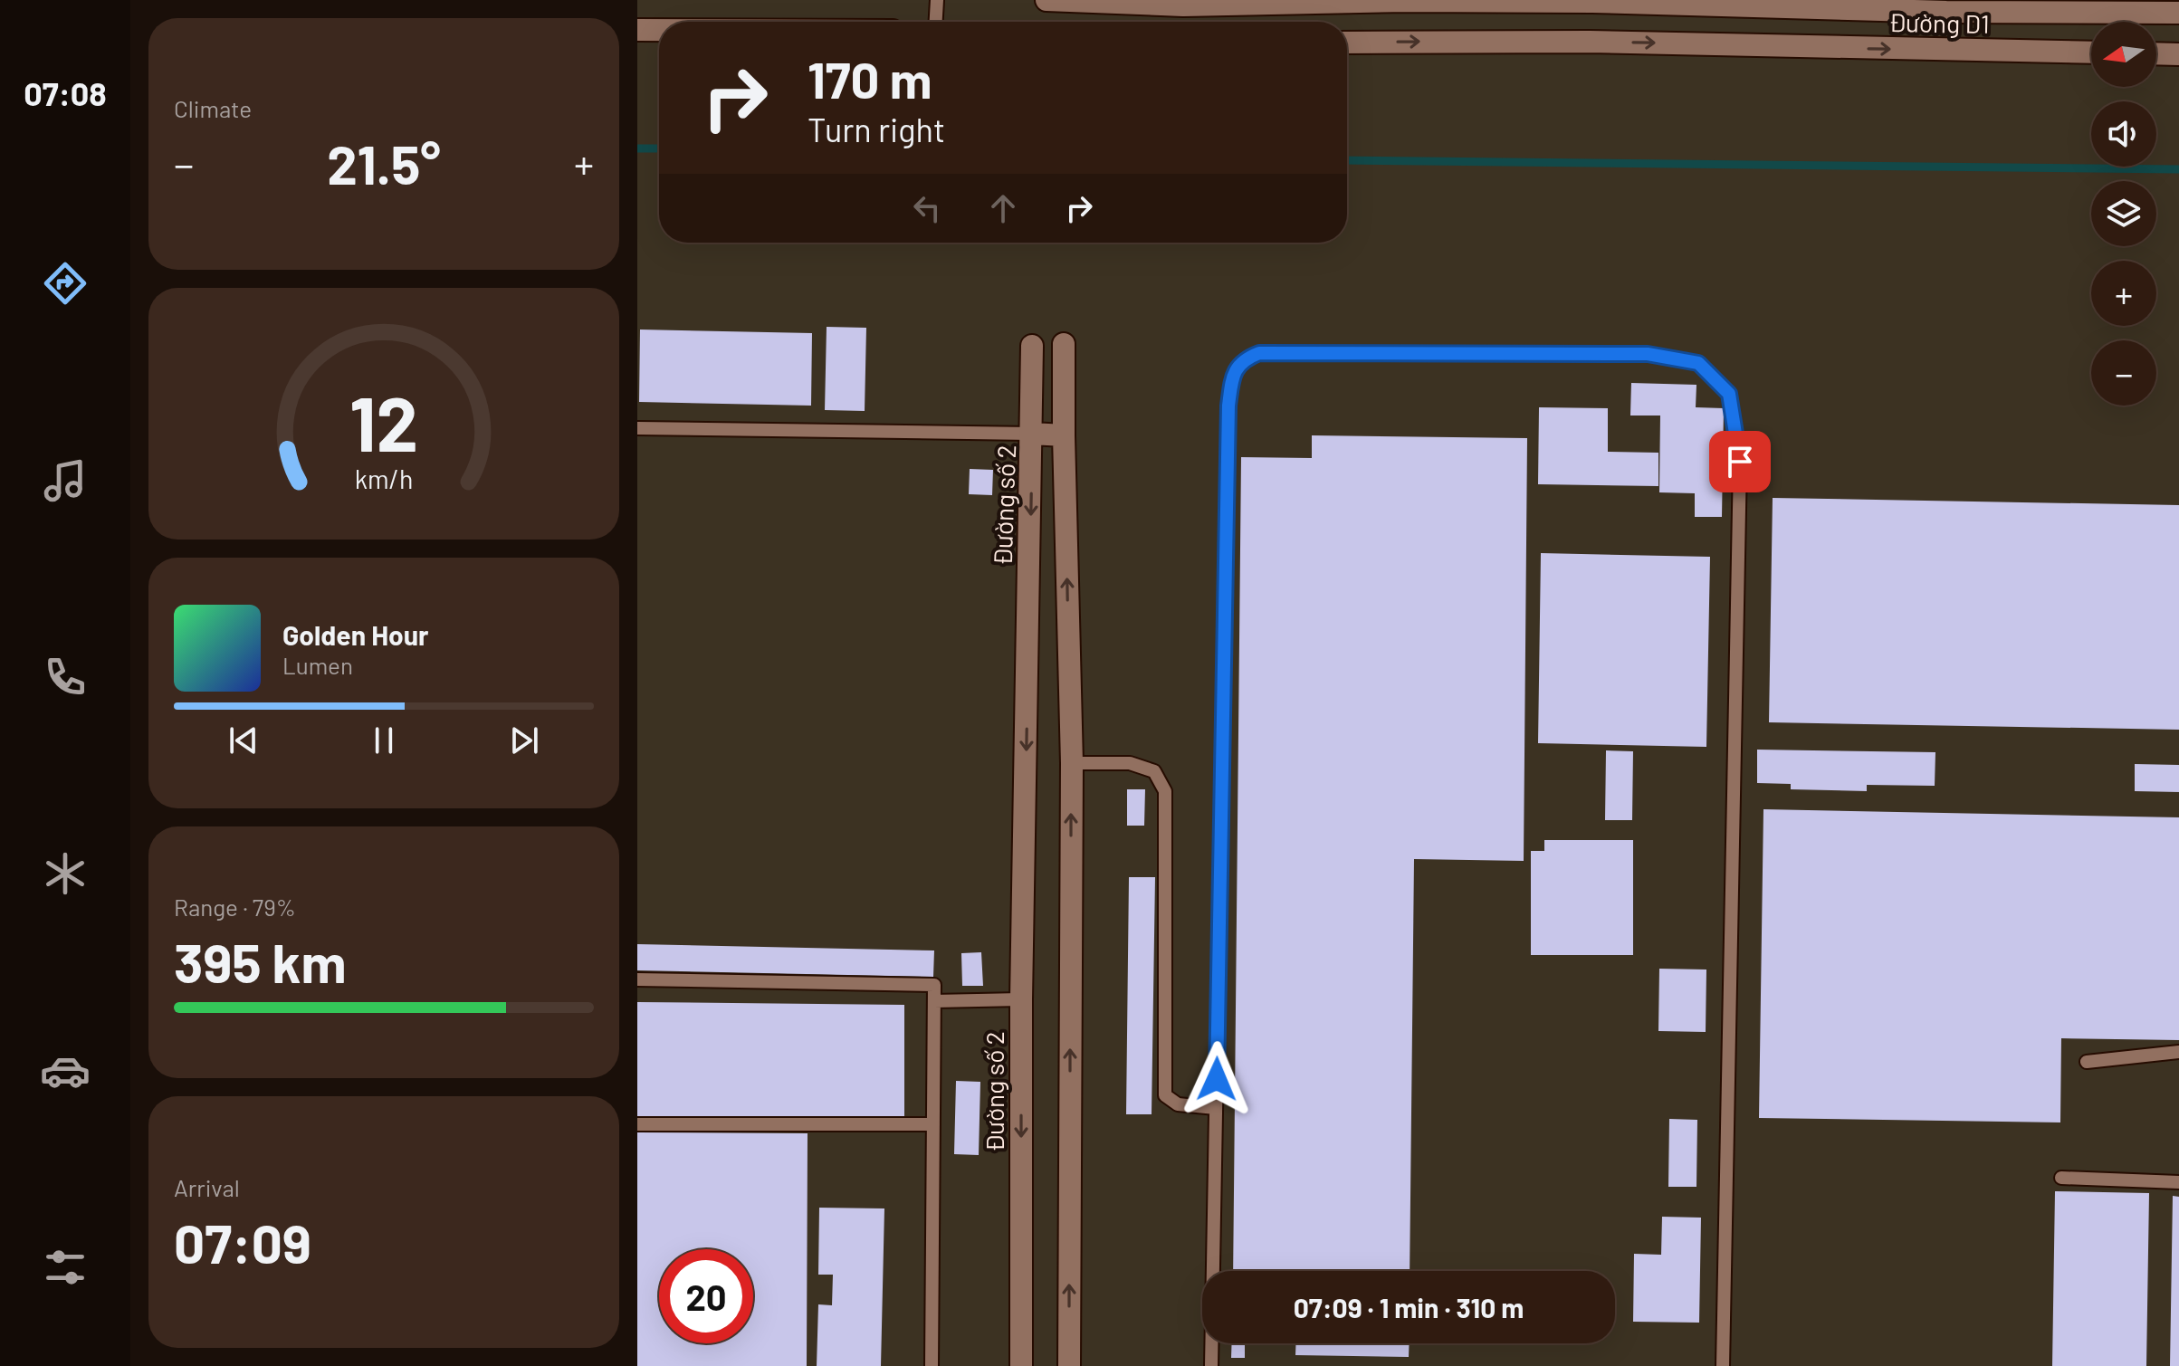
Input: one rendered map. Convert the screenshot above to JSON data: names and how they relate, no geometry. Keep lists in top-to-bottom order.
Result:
{
  "streets": {
    "street": ["Đường D1", "Đường số 2"]
  },
  "north": "left",
  "page": {
    "tabs": "07:08",
    "tile": [
      "Climate",
      ["Range · 79%", "395 km"],
      ["Arrival", "07:09"]
    ],
    "map_buttons": ["+", "−"],
    "turn": ["170 m", "Turn right"],
    "heat": ["−", "21.5°", "+"],
    "song": ["Golden Hour", "Lumen"],
    "limit": "20",
    "trip": "07:09 · 1 min · 310 m",
    "gauge": ["12", "km/h"]
  }
}
